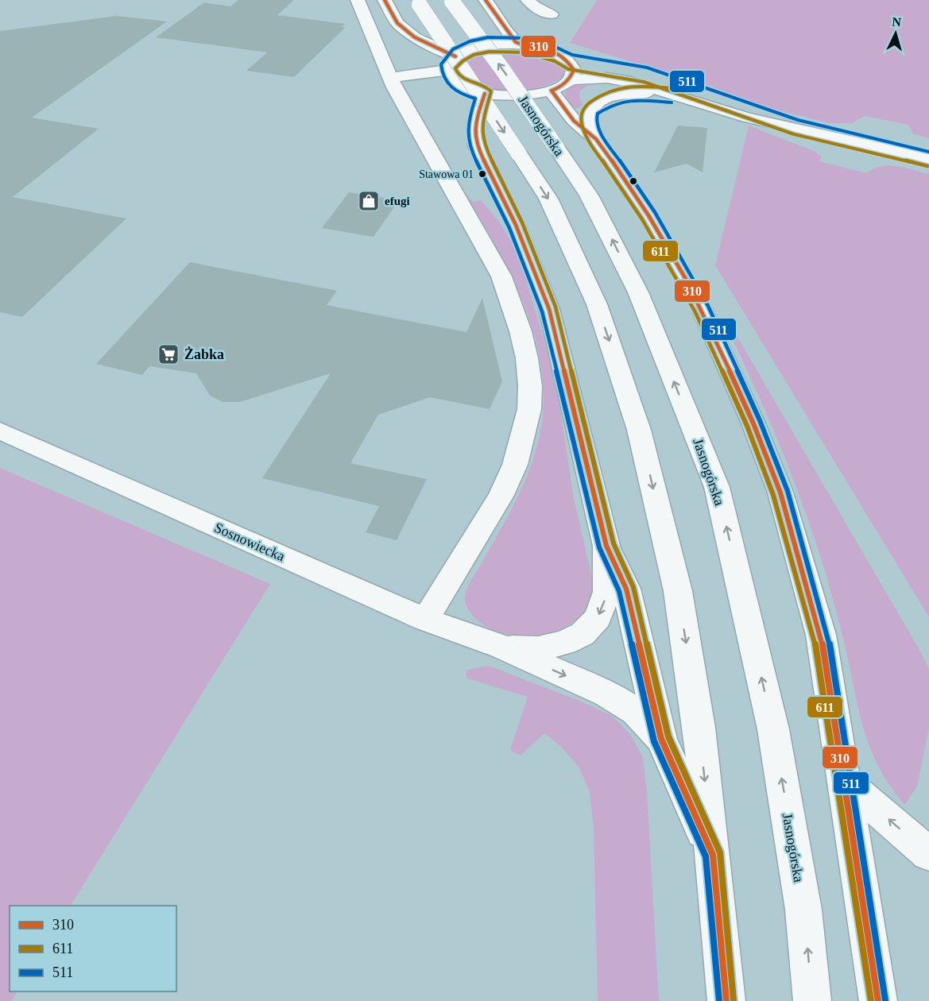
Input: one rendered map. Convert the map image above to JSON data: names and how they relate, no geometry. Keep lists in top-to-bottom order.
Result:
{
  "streets": {
    "street": ["Jasnogórska", "Sosnowiecka"]
  },
  "places": {
    "other": ["Stawowa 01"],
    "shop": ["efugi"],
    "supermarket": ["Żabka"]
  },
  "lines": ["transit line 310", "transit line 511", "transit line 611"],
  "legend": ["310", "611", "511"],
  "north": "top"
}
